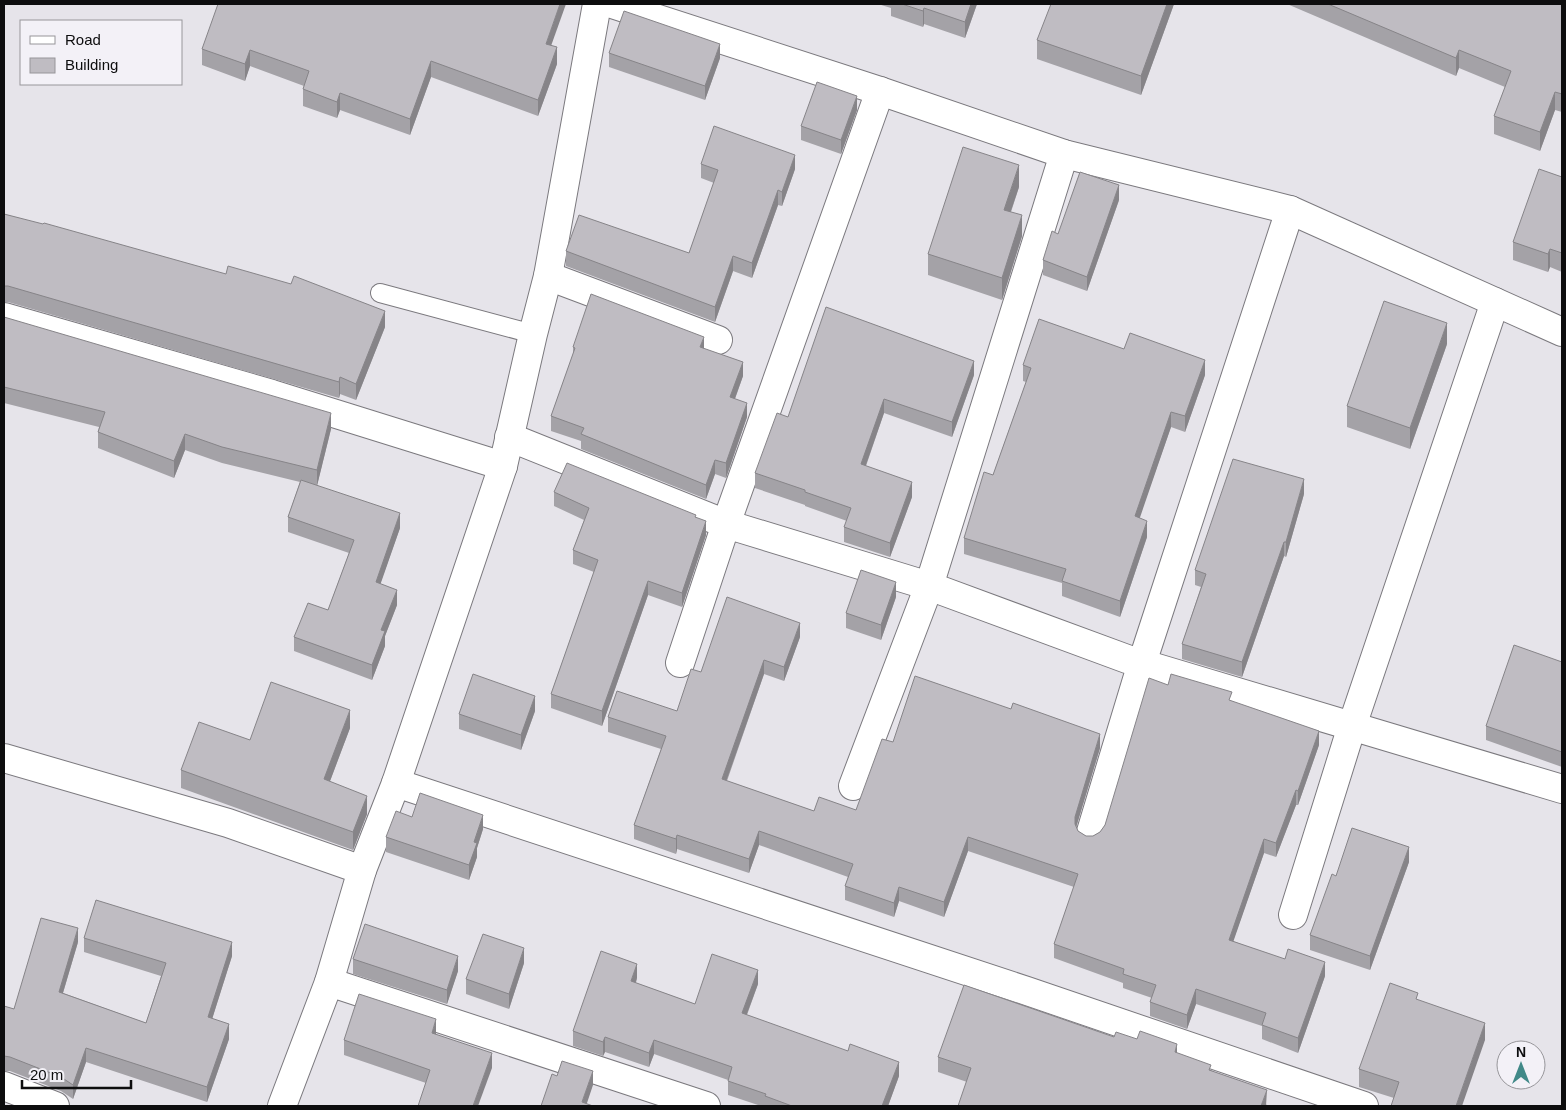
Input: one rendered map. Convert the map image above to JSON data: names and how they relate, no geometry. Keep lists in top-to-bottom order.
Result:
{
  "legend": ["Road", "Building"],
  "scale_bar": "20 m",
  "north": "top"
}
